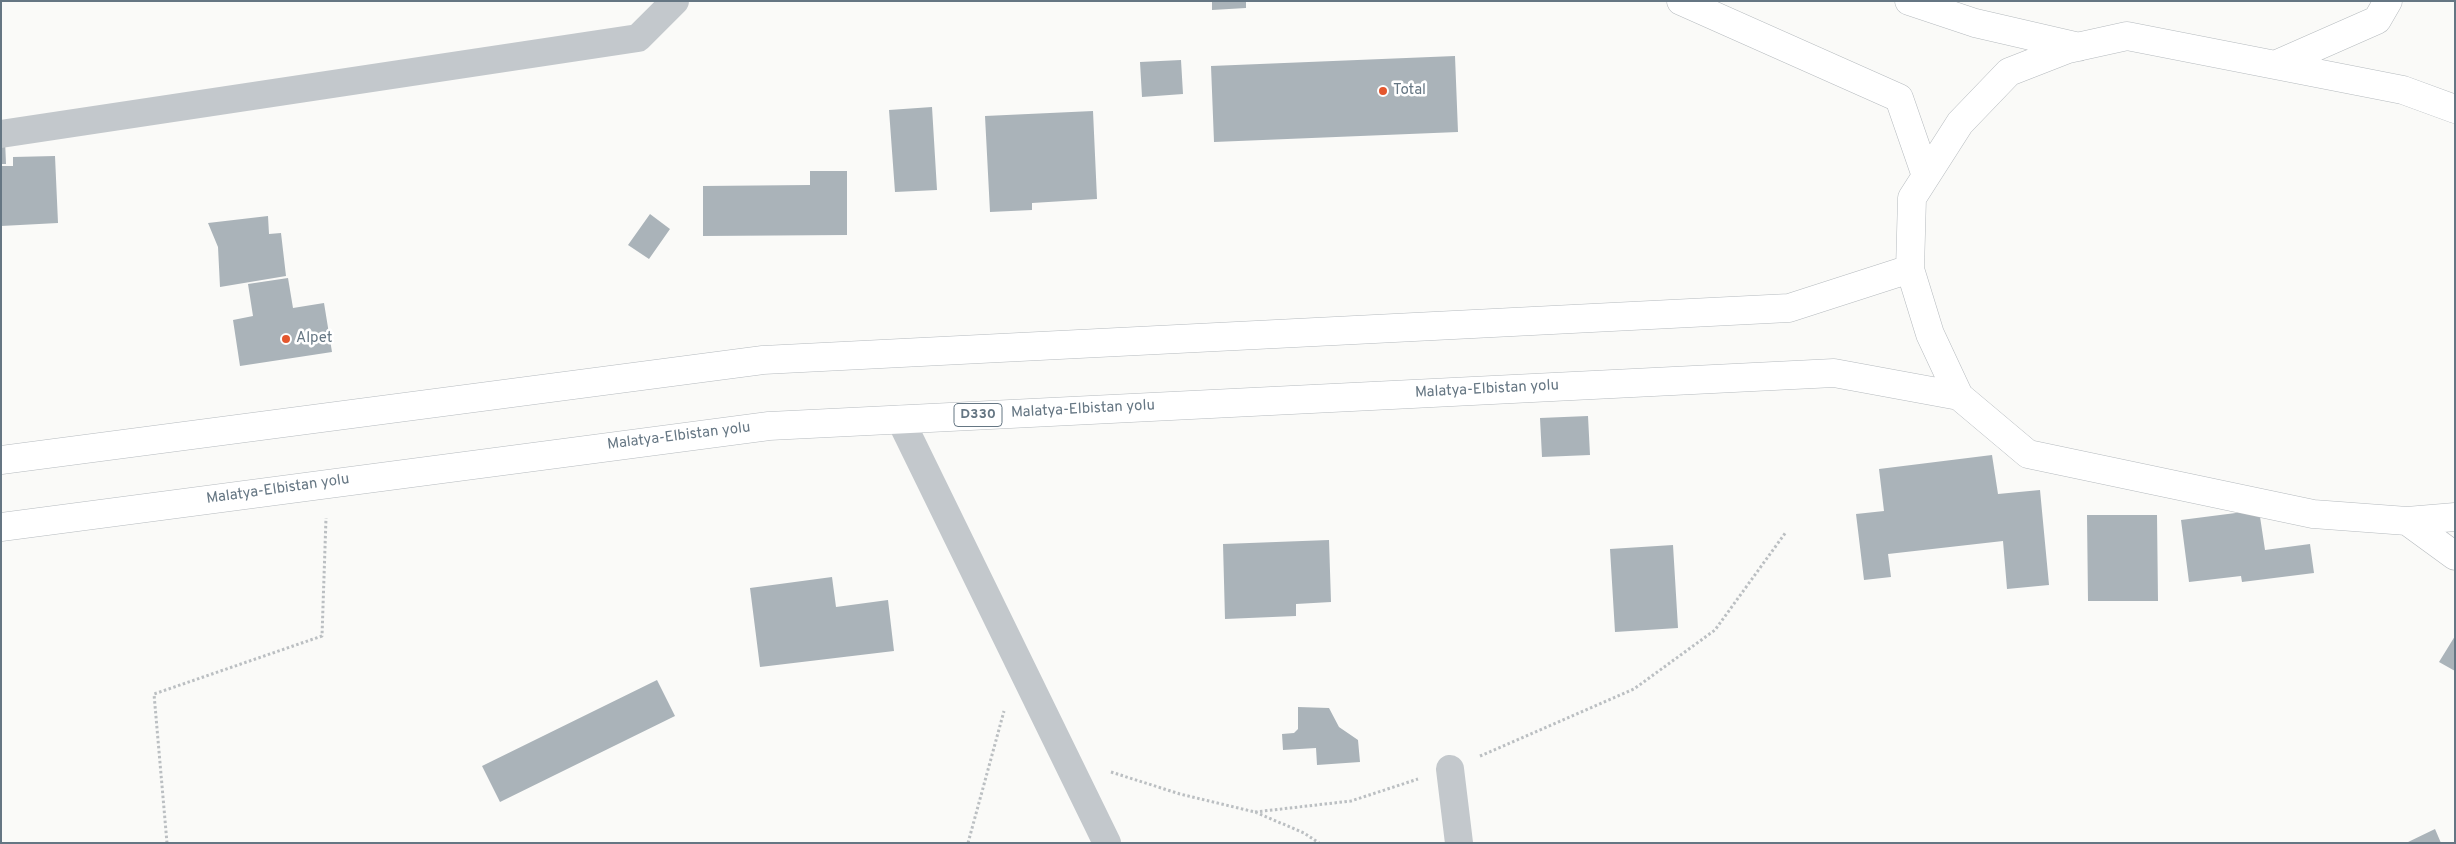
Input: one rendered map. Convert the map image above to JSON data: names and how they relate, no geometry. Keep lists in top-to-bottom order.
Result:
{
  "streets": {
    "main road": ["Malatya-Elbistan yolu", "D330"]
  },
  "places": ["Total", "Alpet"]
}
